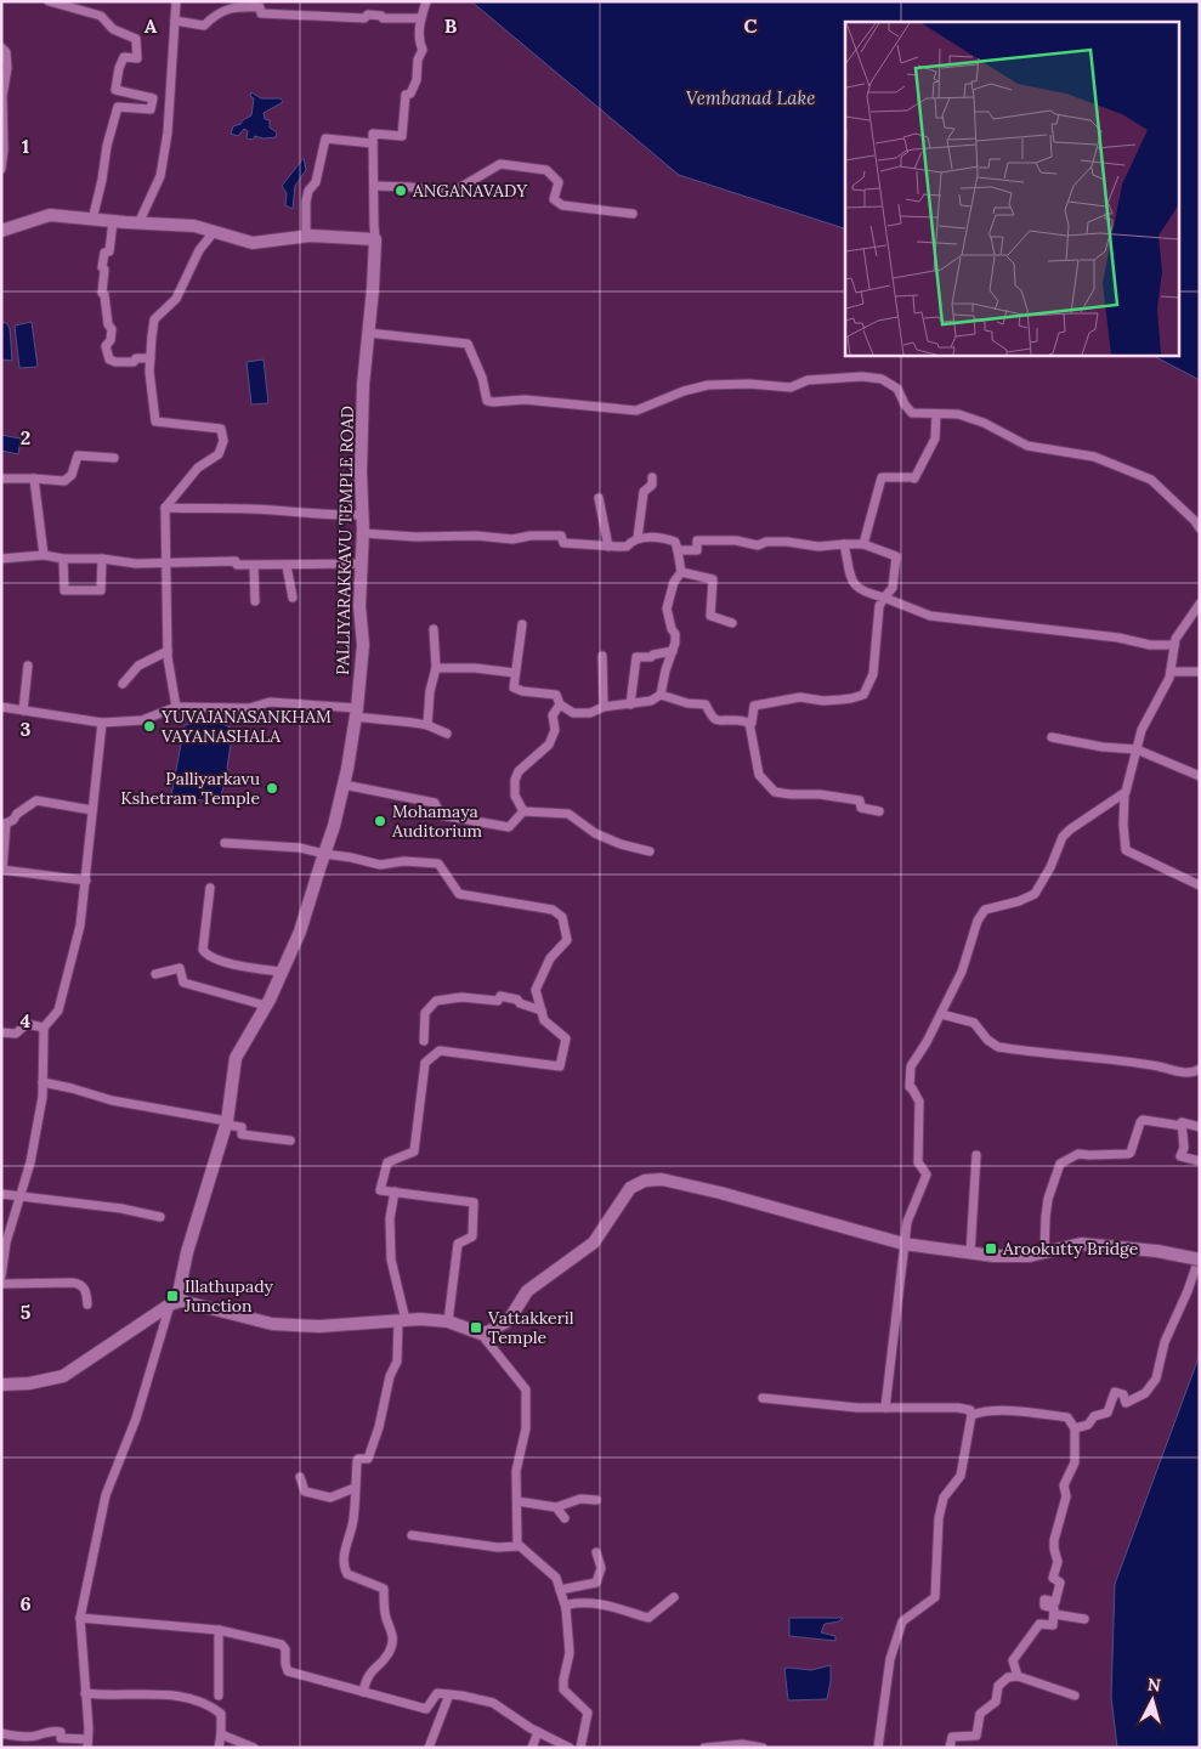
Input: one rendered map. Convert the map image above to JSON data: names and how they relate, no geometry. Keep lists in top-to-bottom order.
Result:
{
  "streets": {
    "street": ["PALLIYARAKKAVU TEMPLE ROAD"]
  },
  "water": ["Vembanad Lake"],
  "places": {
    "other": [
      "ANGANAVADY",
      "YUVAJANASANKHAM VAYANASHALA",
      "Palliyarkavu Kshetram Temple",
      "Mohamaya Auditorium"
    ],
    "transit": ["Arookutty Bridge", "Illathupady Junction", "Vattakkeril Temple"]
  },
  "north": "top",
  "grid": {
    "columns": ["A", "B", "C"],
    "rows": [
      "1",
      "2",
      "3",
      "4",
      "5",
      "6"
    ]
  }
}
